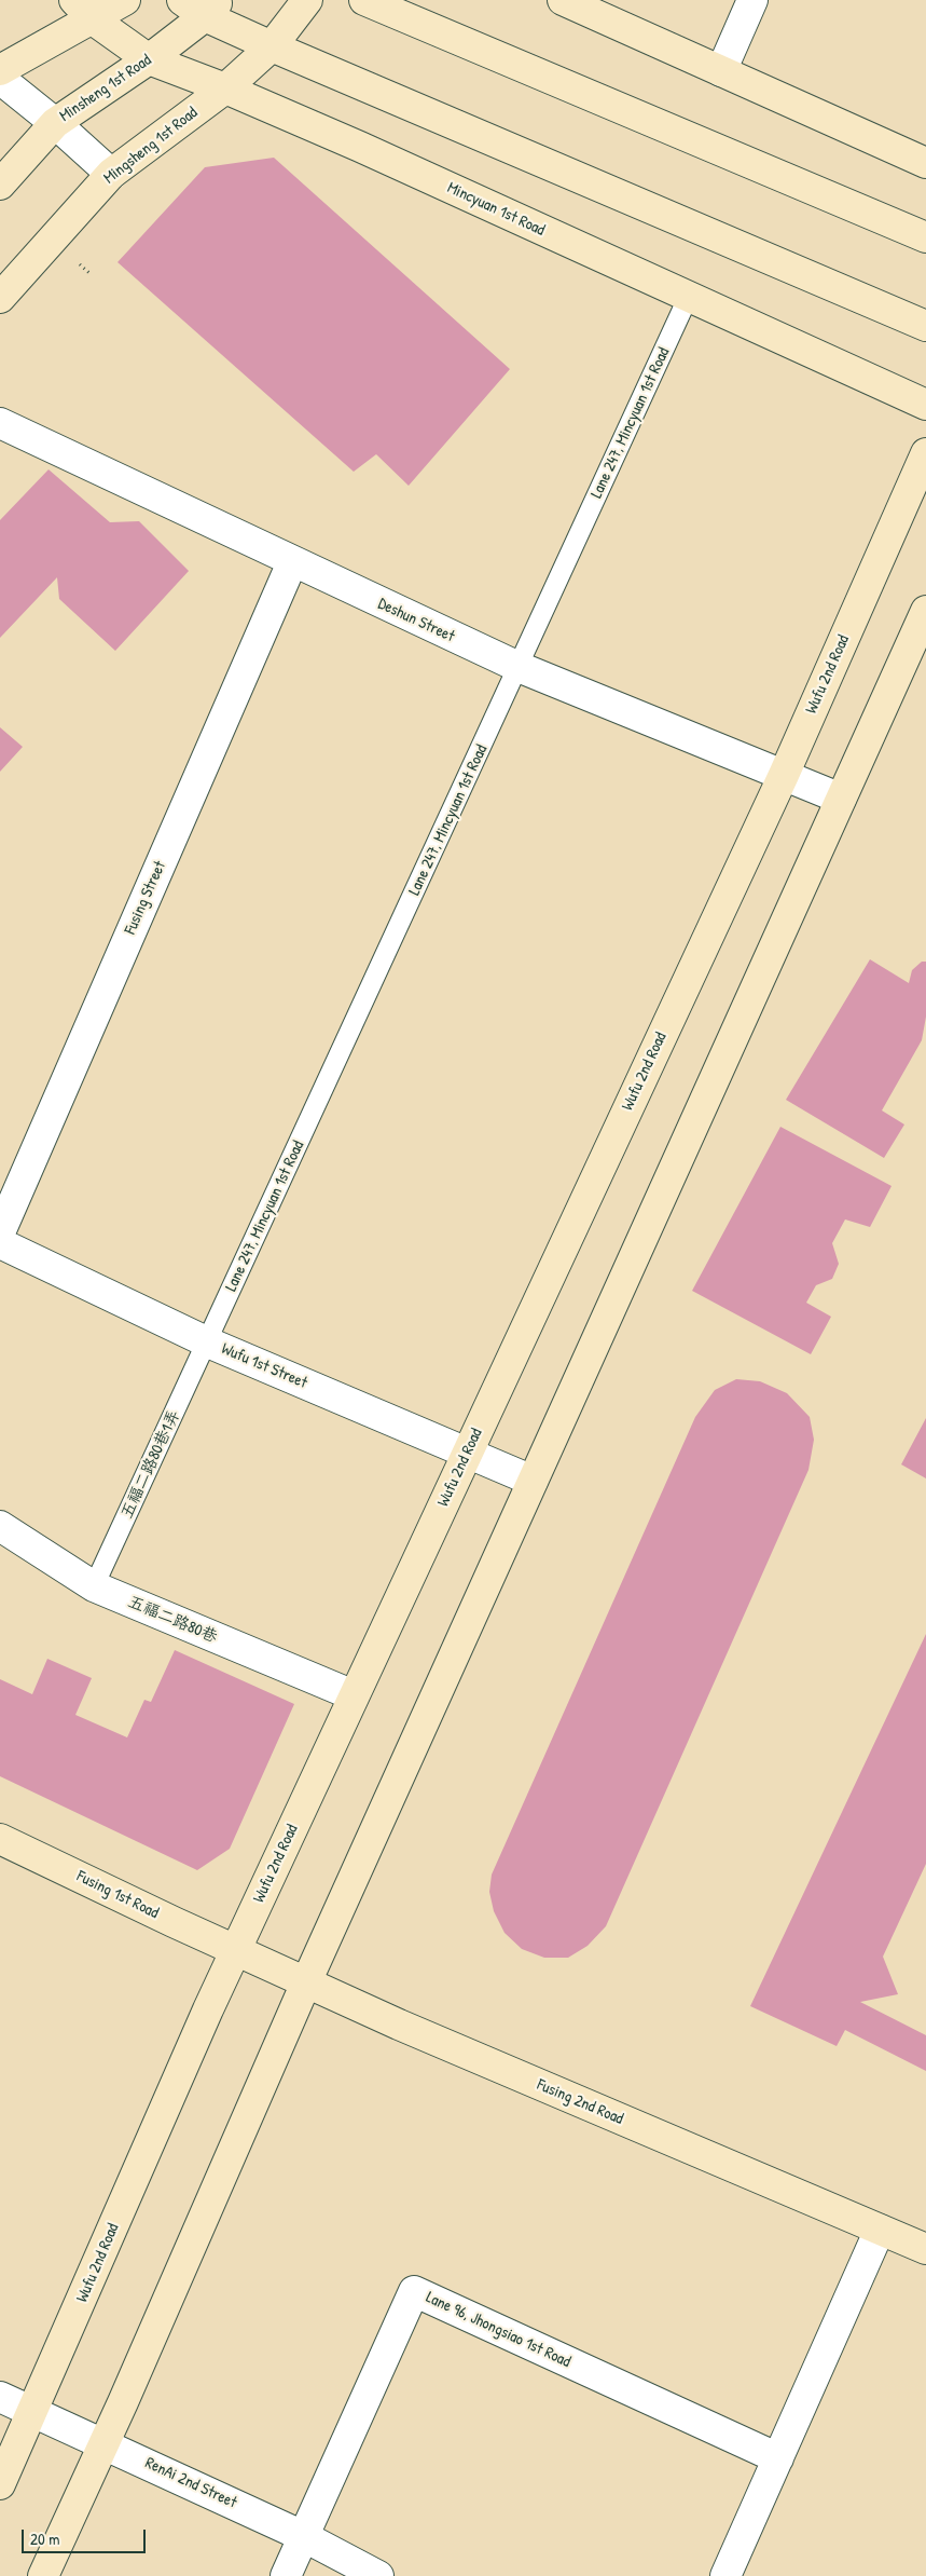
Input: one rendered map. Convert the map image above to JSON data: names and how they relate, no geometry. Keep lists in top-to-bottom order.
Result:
{
  "streets": {
    "street": [
      "Minsheng 1st Road",
      "Mingsheng 1st Road",
      "Mincyuan 1st Road",
      "Deshun Street",
      "Wufu 2nd Road",
      "Fusing Street",
      "Wufu 1st Street",
      "五福二路80巷",
      "Fusing 1st Road",
      "Fusing 2nd Road",
      "Lane 96, Jhongsiao 1st Road",
      "RenAi 2nd Street"
    ],
    "lane": ["Lane 247, Mincyuan 1st Road", "五福二路80巷1弄"]
  },
  "crossings": [
    ["Minsheng 1st Road", "Mincyuan 1st Road"],
    ["Mingsheng 1st Road", "Mincyuan 1st Road"],
    ["Mincyuan 1st Road", "Lane 247, Mincyuan 1st Road"],
    ["Lane 247, Mincyuan 1st Road", "Deshun Street"],
    ["Lane 247, Mincyuan 1st Road", "Wufu 1st Street"],
    ["Lane 247, Mincyuan 1st Road", "五福二路80巷1弄"],
    ["Deshun Street", "Wufu 2nd Road"],
    ["Deshun Street", "Fusing Street"],
    ["Wufu 2nd Road", "Wufu 1st Street"],
    ["Wufu 2nd Road", "五福二路80巷"],
    ["Wufu 2nd Road", "Fusing 1st Road"],
    ["Wufu 2nd Road", "Fusing 2nd Road"],
    ["Wufu 2nd Road", "RenAi 2nd Street"],
    ["Wufu 1st Street", "五福二路80巷1弄"],
    ["五福二路80巷1弄", "五福二路80巷"],
    ["Fusing 1st Road", "Fusing 2nd Road"],
    ["Lane 96, Jhongsiao 1st Road", "RenAi 2nd Street"]
  ],
  "scale_bar": "20 m"
}
